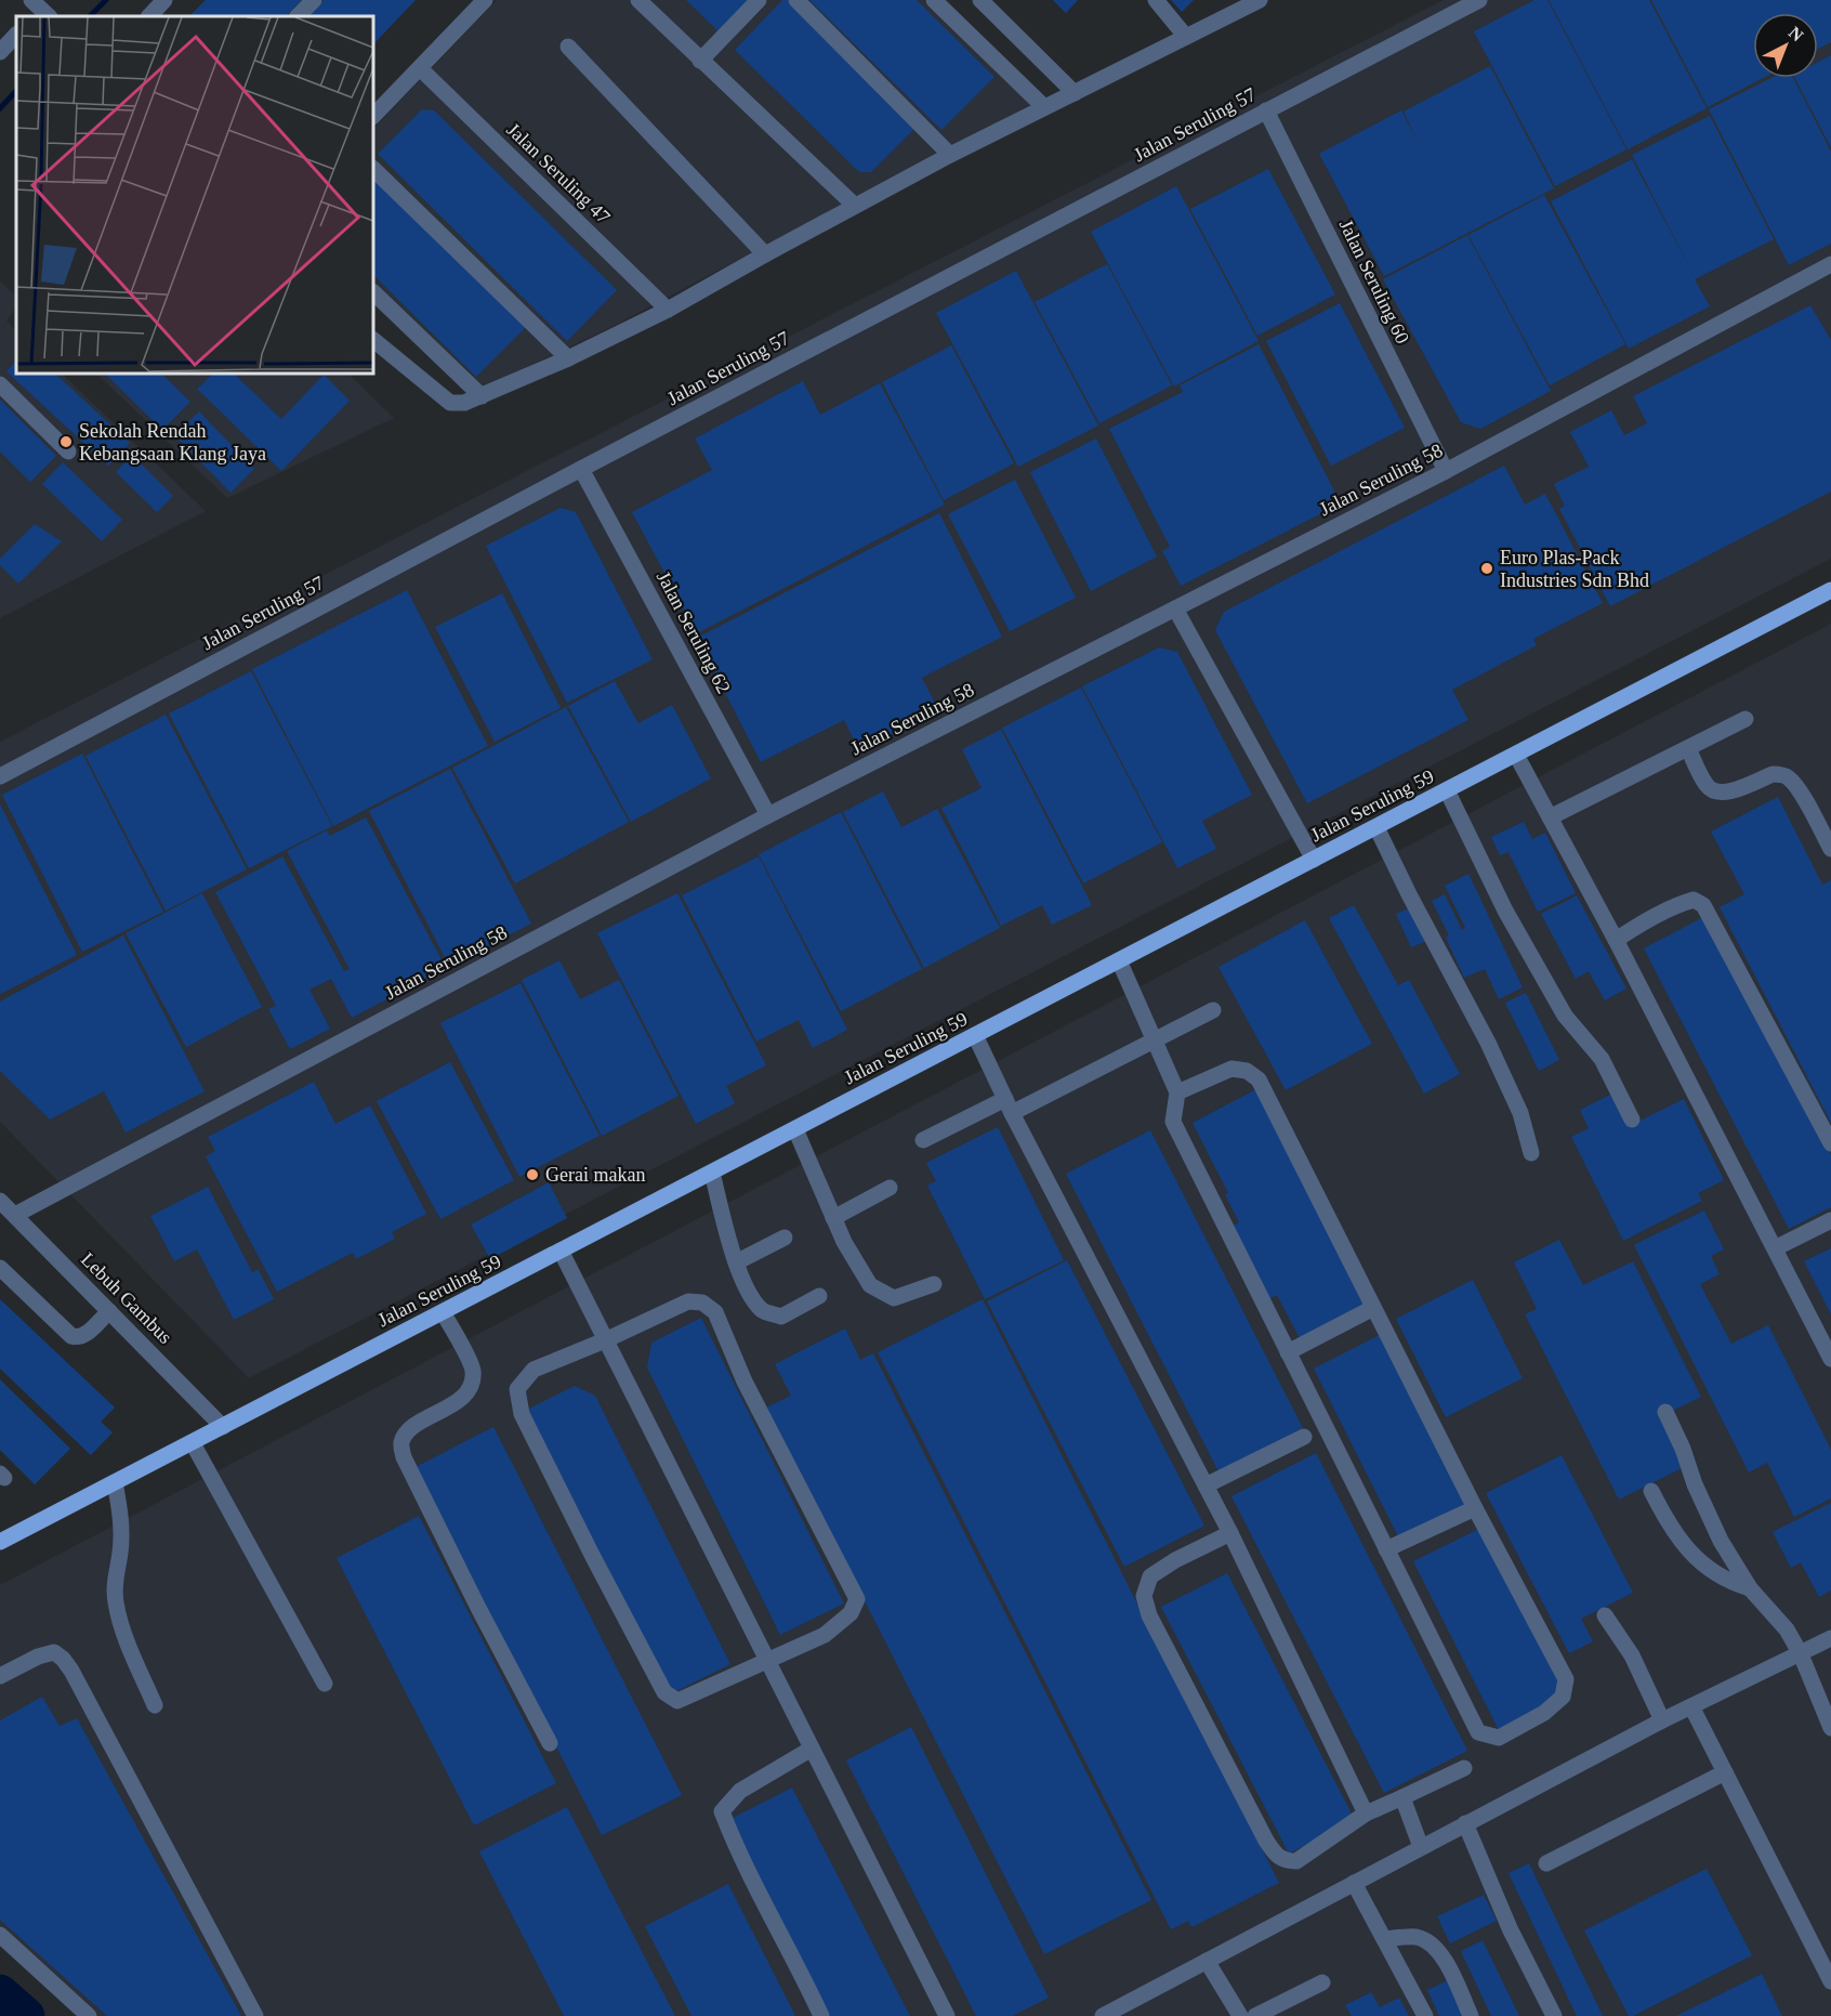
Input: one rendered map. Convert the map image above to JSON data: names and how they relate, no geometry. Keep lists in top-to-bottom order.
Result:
{
  "streets": {
    "main road": ["Jalan Seruling 59"],
    "street": [
      "Jalan Seruling 57",
      "Jalan Seruling 47",
      "Jalan Seruling 60",
      "Jalan Seruling 58",
      "Jalan Seruling 62",
      "Lebuh Gambus"
    ]
  },
  "crossings": [
    ["Jalan Seruling 57", "Jalan Seruling 60"],
    ["Jalan Seruling 57", "Jalan Seruling 62"],
    ["Jalan Seruling 60", "Jalan Seruling 58"],
    ["Jalan Seruling 58", "Jalan Seruling 62"],
    ["Jalan Seruling 58", "Lebuh Gambus"],
    ["Jalan Seruling 59", "Lebuh Gambus"]
  ],
  "places": ["Sekolah Rendah Kebangsaan Klang Jaya", "Euro Plas-Pack Industries Sdn Bhd", "Gerai makan"],
  "north": "top right"
}
